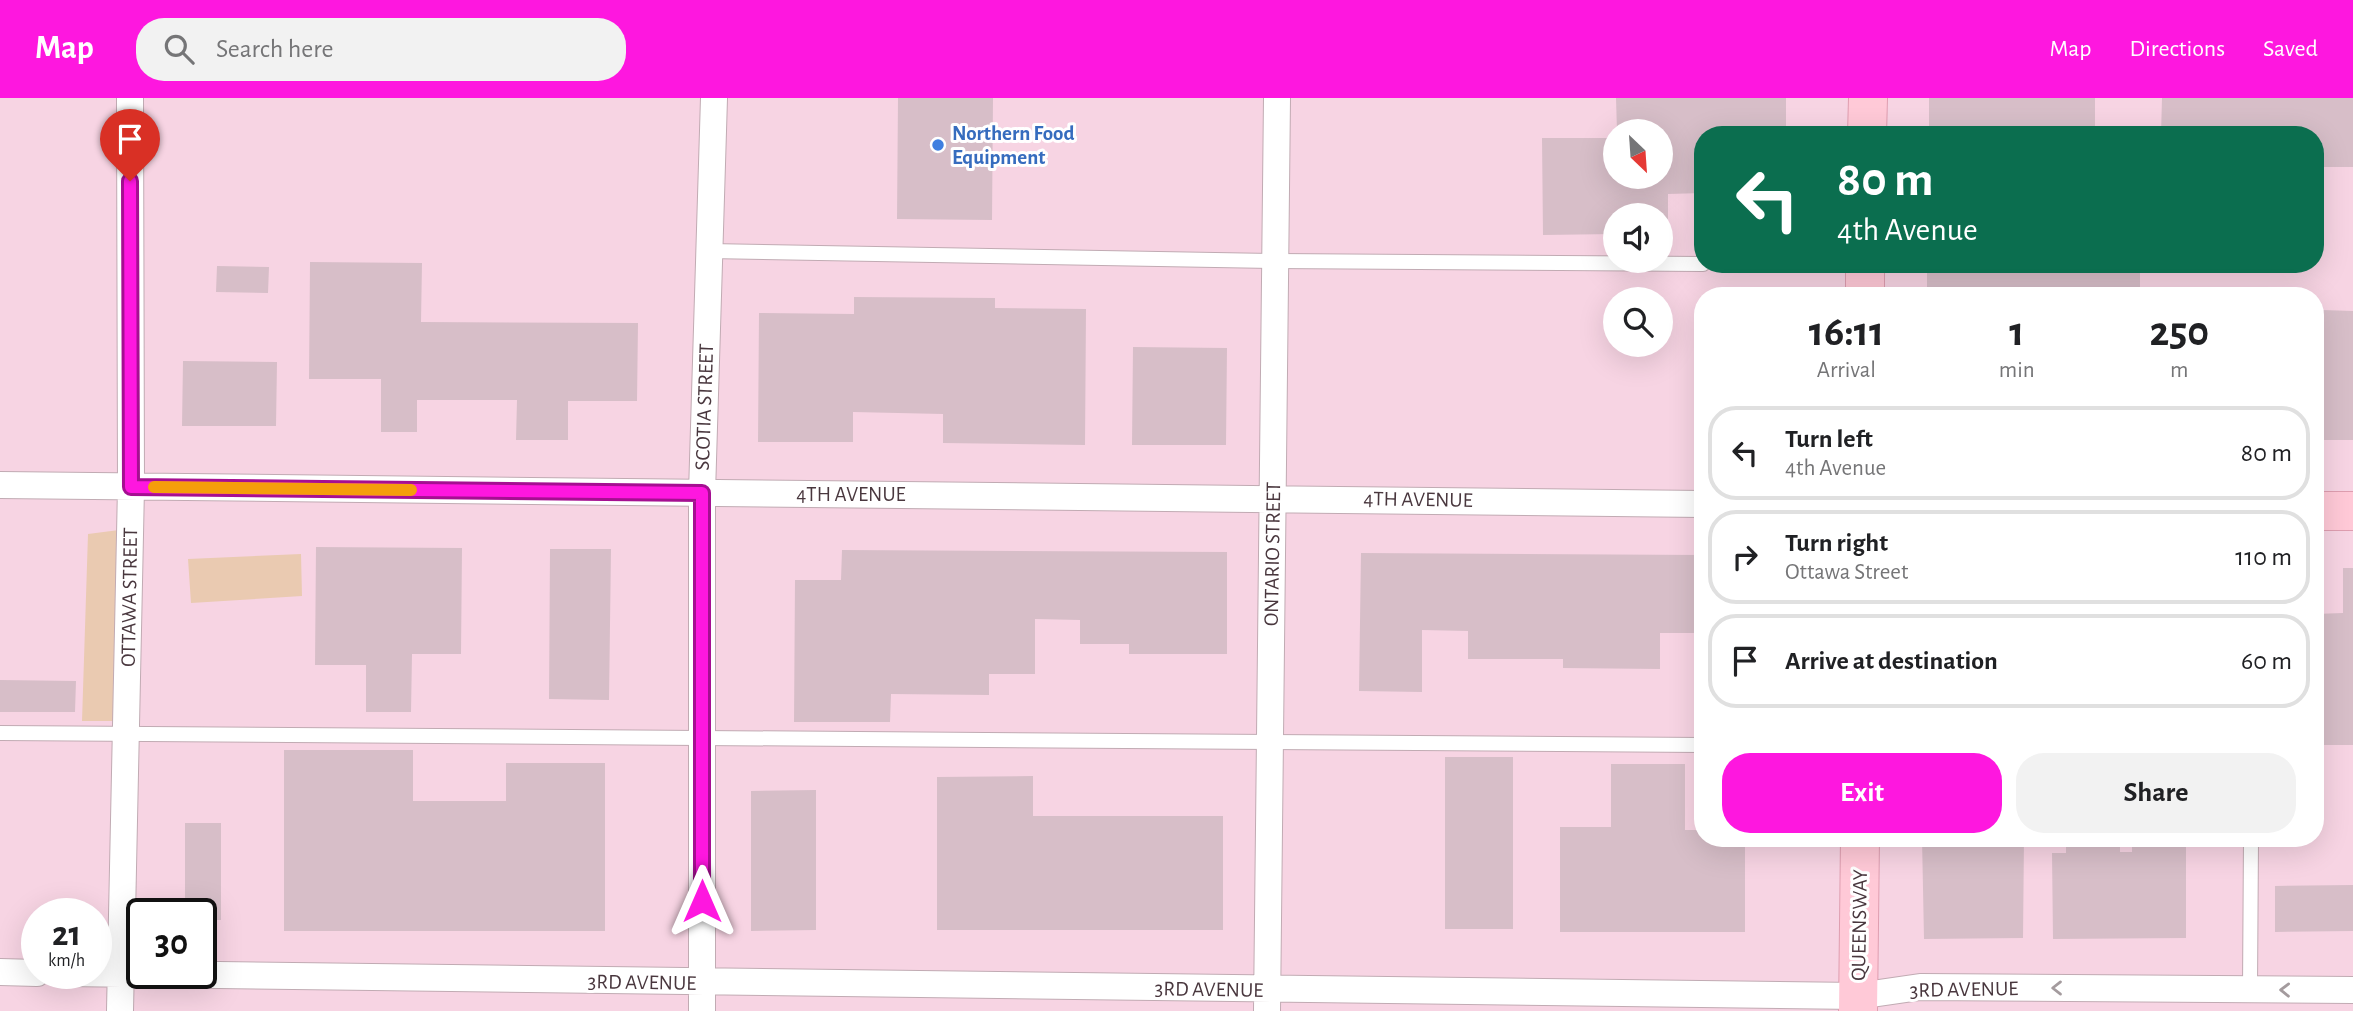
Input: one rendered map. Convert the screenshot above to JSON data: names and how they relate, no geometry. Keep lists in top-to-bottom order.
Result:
{
  "streets": {
    "main road": ["QUEENSWAY"],
    "street": [
      "SCOTIA STREET",
      "4TH AVENUE",
      "ONTARIO STREET",
      "OTTAWA STREET",
      "3RD AVENUE"
    ]
  },
  "crossings": [
    ["SCOTIA STREET", "4TH AVENUE"],
    ["SCOTIA STREET", "3RD AVENUE"],
    ["4TH AVENUE", "ONTARIO STREET"],
    ["4TH AVENUE", "OTTAWA STREET"],
    ["ONTARIO STREET", "3RD AVENUE"],
    ["OTTAWA STREET", "3RD AVENUE"],
    ["QUEENSWAY", "3RD AVENUE"]
  ],
  "places": ["Northern Food Equipment"],
  "north": "bottom right",
  "page": {
    "header": "Map",
    "search": "Search here",
    "nav": ["Map", "Directions", "Saved"],
    "turn": ["80 m", "4th Avenue"],
    "eta": [
      "16:11",
      "Arrival",
      "1",
      "min",
      "250",
      "m"
    ],
    "list": [
      {
        "name": "Turn left",
        "note": "4th Avenue",
        "value": "80 m"
      },
      {
        "name": "Turn right",
        "note": "Ottawa Street",
        "value": "110 m"
      },
      {
        "name": "Arrive at destination",
        "value": "60 m"
      }
    ],
    "buttons": ["Exit", "Share"],
    "speed": "21 km/h",
    "limit": "30"
  }
}
